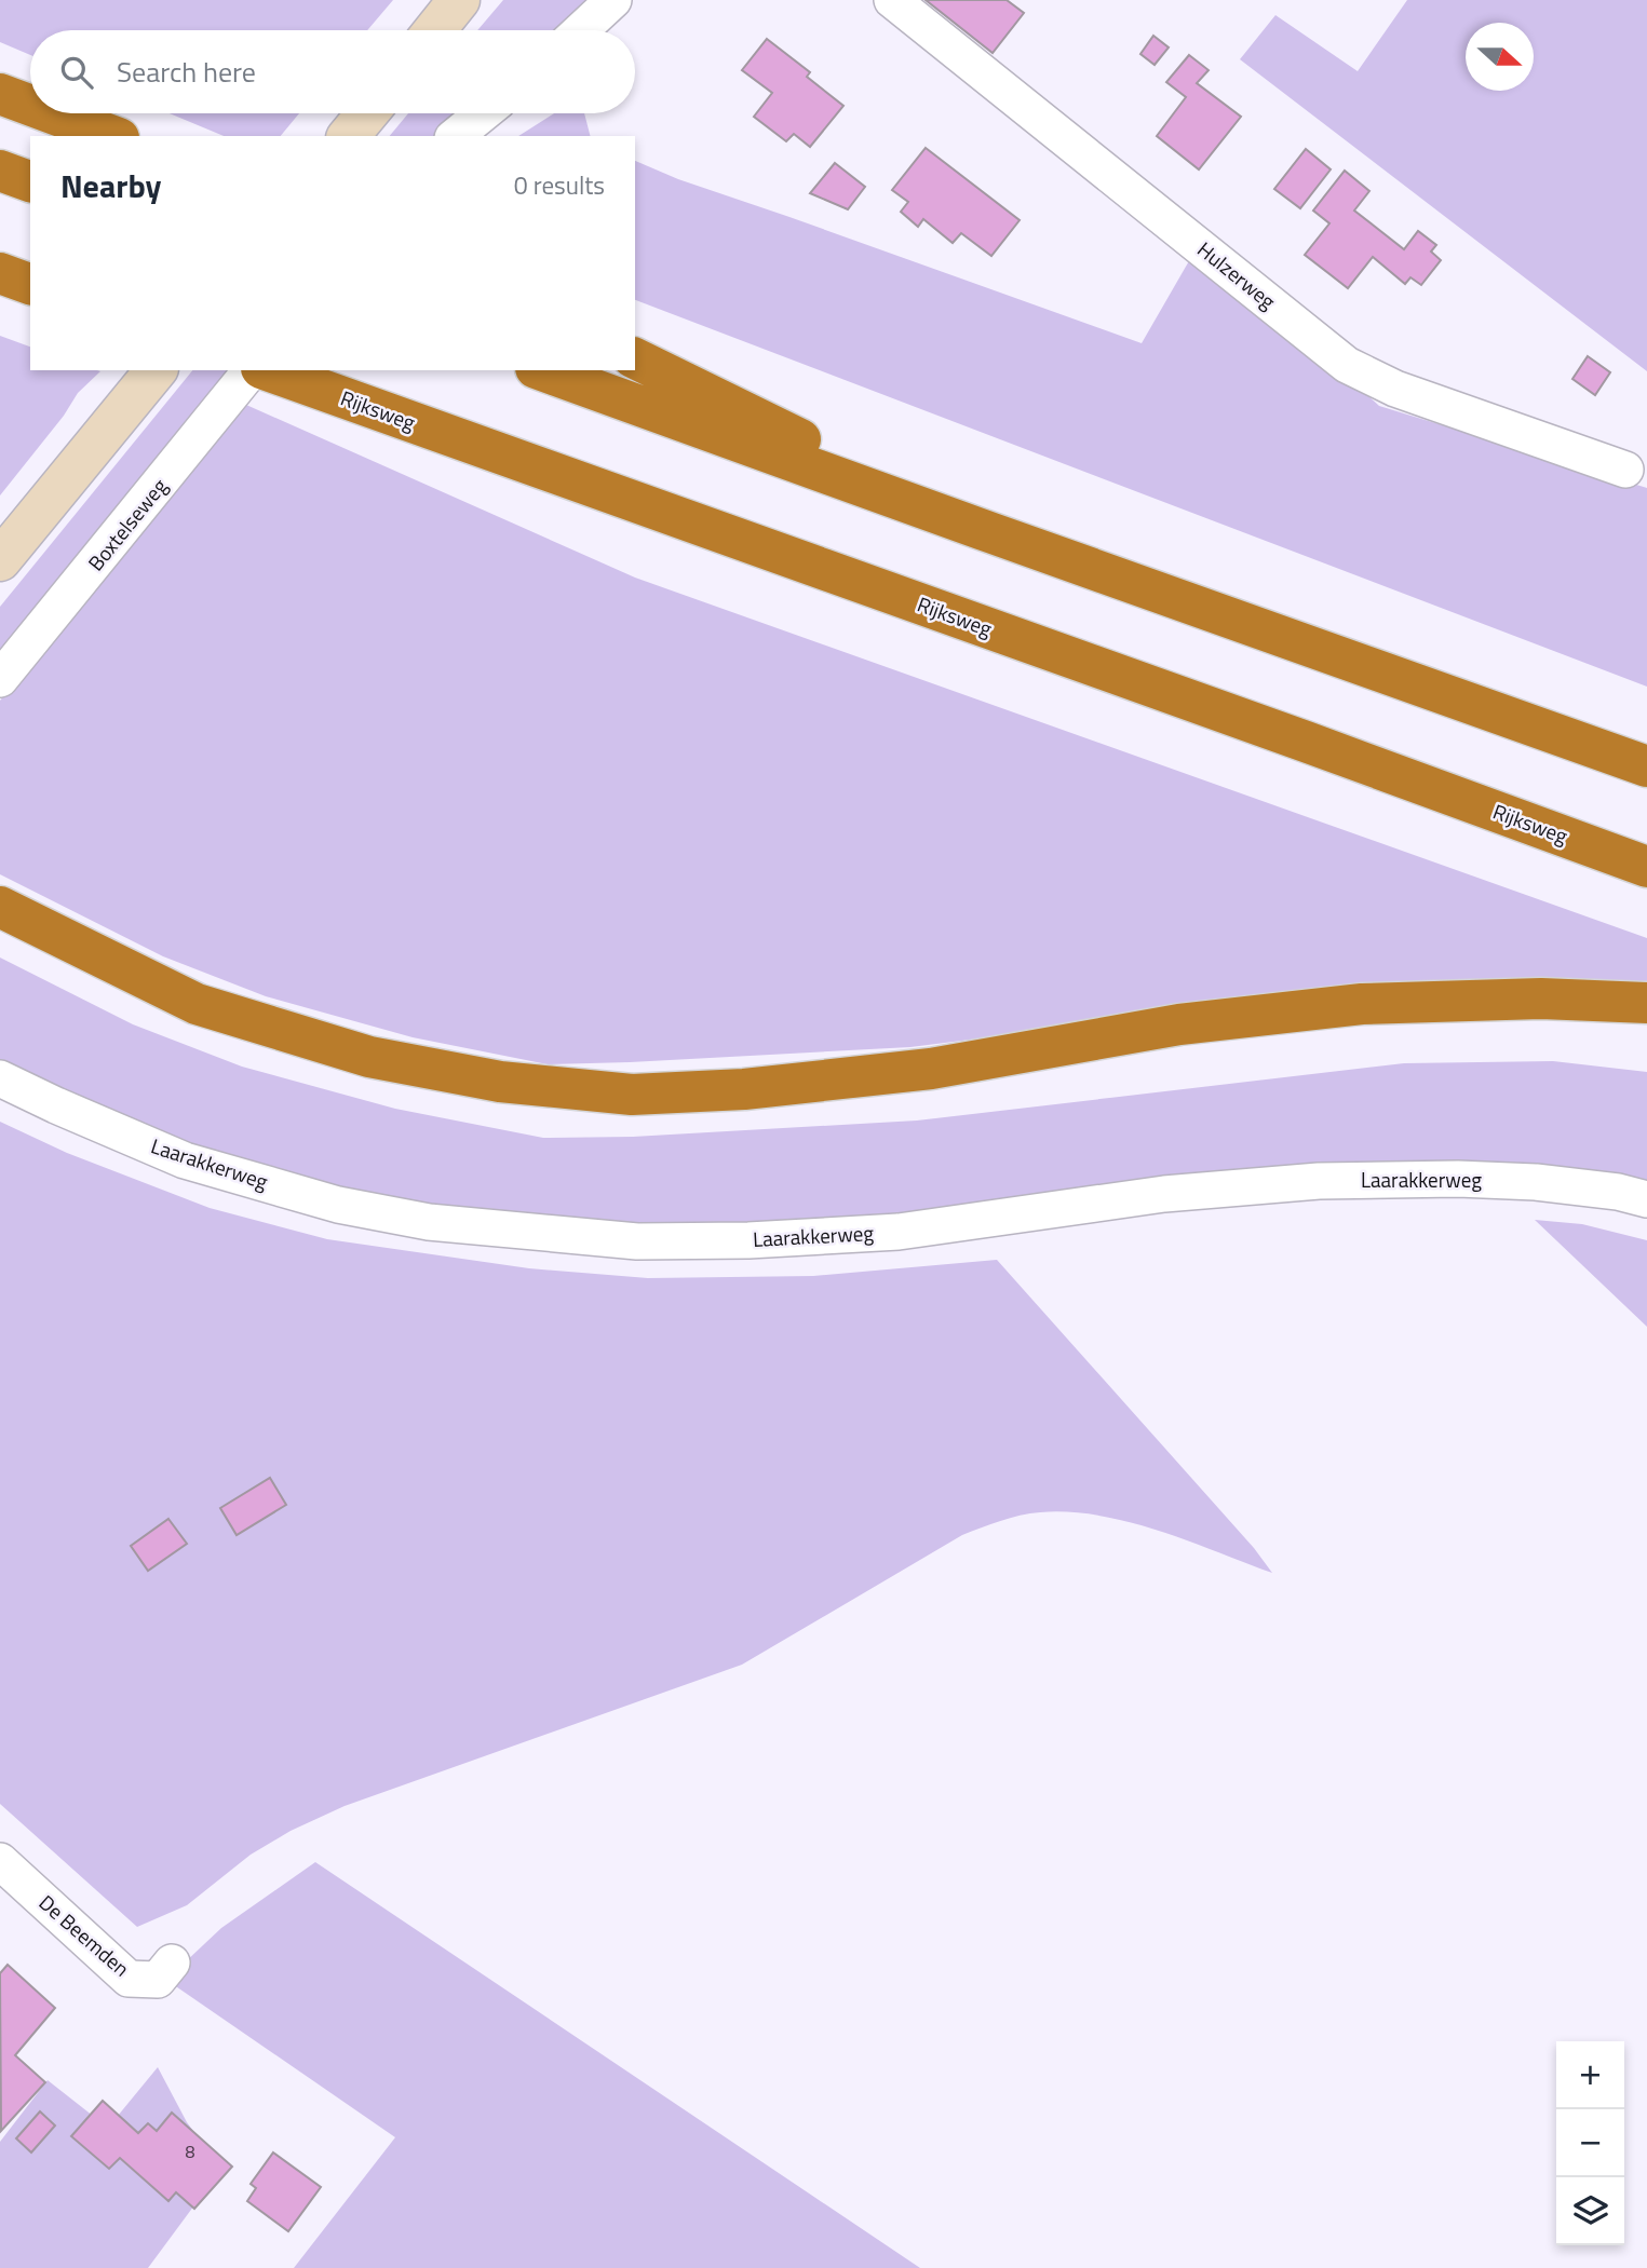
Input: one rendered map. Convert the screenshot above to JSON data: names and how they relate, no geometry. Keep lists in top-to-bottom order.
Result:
{
  "streets": {
    "highway": ["Rijksweg"],
    "street": [
      "Hulzerweg",
      "Boxtelseweg",
      "Laarakkerweg",
      "De Beemden"
    ]
  },
  "house_numbers": ["8"],
  "north": "right",
  "page": {
    "search": "Search here",
    "heading": ["Nearby", "0 results"],
    "map_buttons": ["+", "−"]
  }
}
